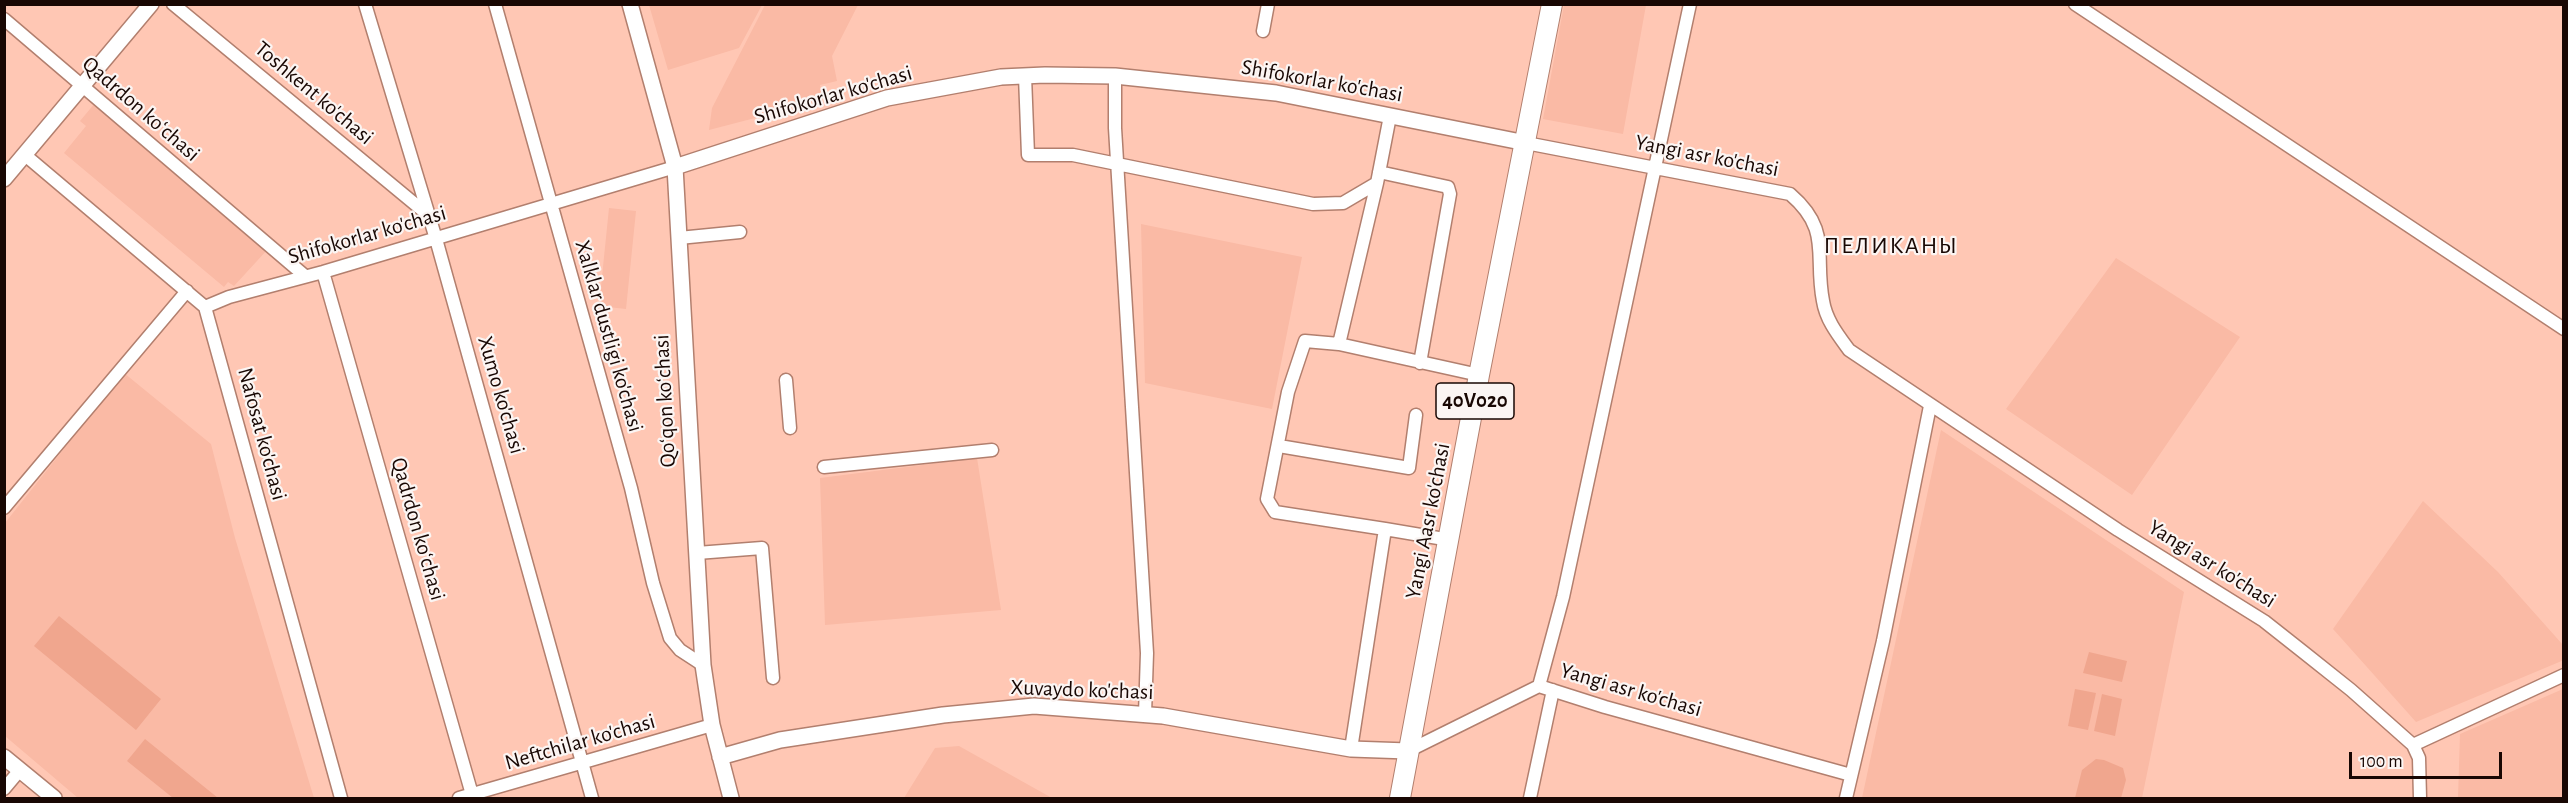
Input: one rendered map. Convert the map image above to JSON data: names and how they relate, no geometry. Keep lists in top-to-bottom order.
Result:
{
  "streets": {
    "main road": ["40V020", "Yangi Aasr ko'chasi"],
    "street": [
      "Shifokorlar ko'chasi",
      "Toshkent ko'chasi",
      "Qadrdon koʻchasi",
      "Yangi asr ko'chasi",
      "Xalklar dustligi ko'chasi",
      "Xumo ko'chasi",
      "Qoʻqon koʻchasi",
      "Nafosat ko'chasi",
      "Xuvaydo ko'chasi",
      "Neftchilar ko'chasi"
    ]
  },
  "crossings": [
    ["Shifokorlar ko'chasi", "Qadrdon koʻchasi"],
    ["Shifokorlar ko'chasi", "Yangi asr ko'chasi"],
    ["Shifokorlar ko'chasi", "Xalklar dustligi ko'chasi"],
    ["Shifokorlar ko'chasi", "Xumo ko'chasi"],
    ["Shifokorlar ko'chasi", "Qoʻqon koʻchasi"],
    ["Shifokorlar ko'chasi", "Nafosat ko'chasi"],
    ["Shifokorlar ko'chasi", "Yangi Aasr ko'chasi"],
    ["Toshkent ko'chasi", "Xumo ko'chasi"],
    ["Qadrdon koʻchasi", "Neftchilar ko'chasi"],
    ["Yangi asr ko'chasi", "Yangi Aasr ko'chasi"],
    ["Yangi asr ko'chasi", "Xuvaydo ko'chasi"],
    ["Xalklar dustligi ko'chasi", "Qoʻqon koʻchasi"],
    ["Xumo ko'chasi", "Neftchilar ko'chasi"],
    ["Qoʻqon koʻchasi", "Xuvaydo ko'chasi"],
    ["Qoʻqon koʻchasi", "Neftchilar ko'chasi"],
    ["Yangi Aasr ko'chasi", "Xuvaydo ko'chasi"]
  ],
  "districts": ["ПЕЛИКАНЫ"],
  "scale_bar": "100 m"
}
